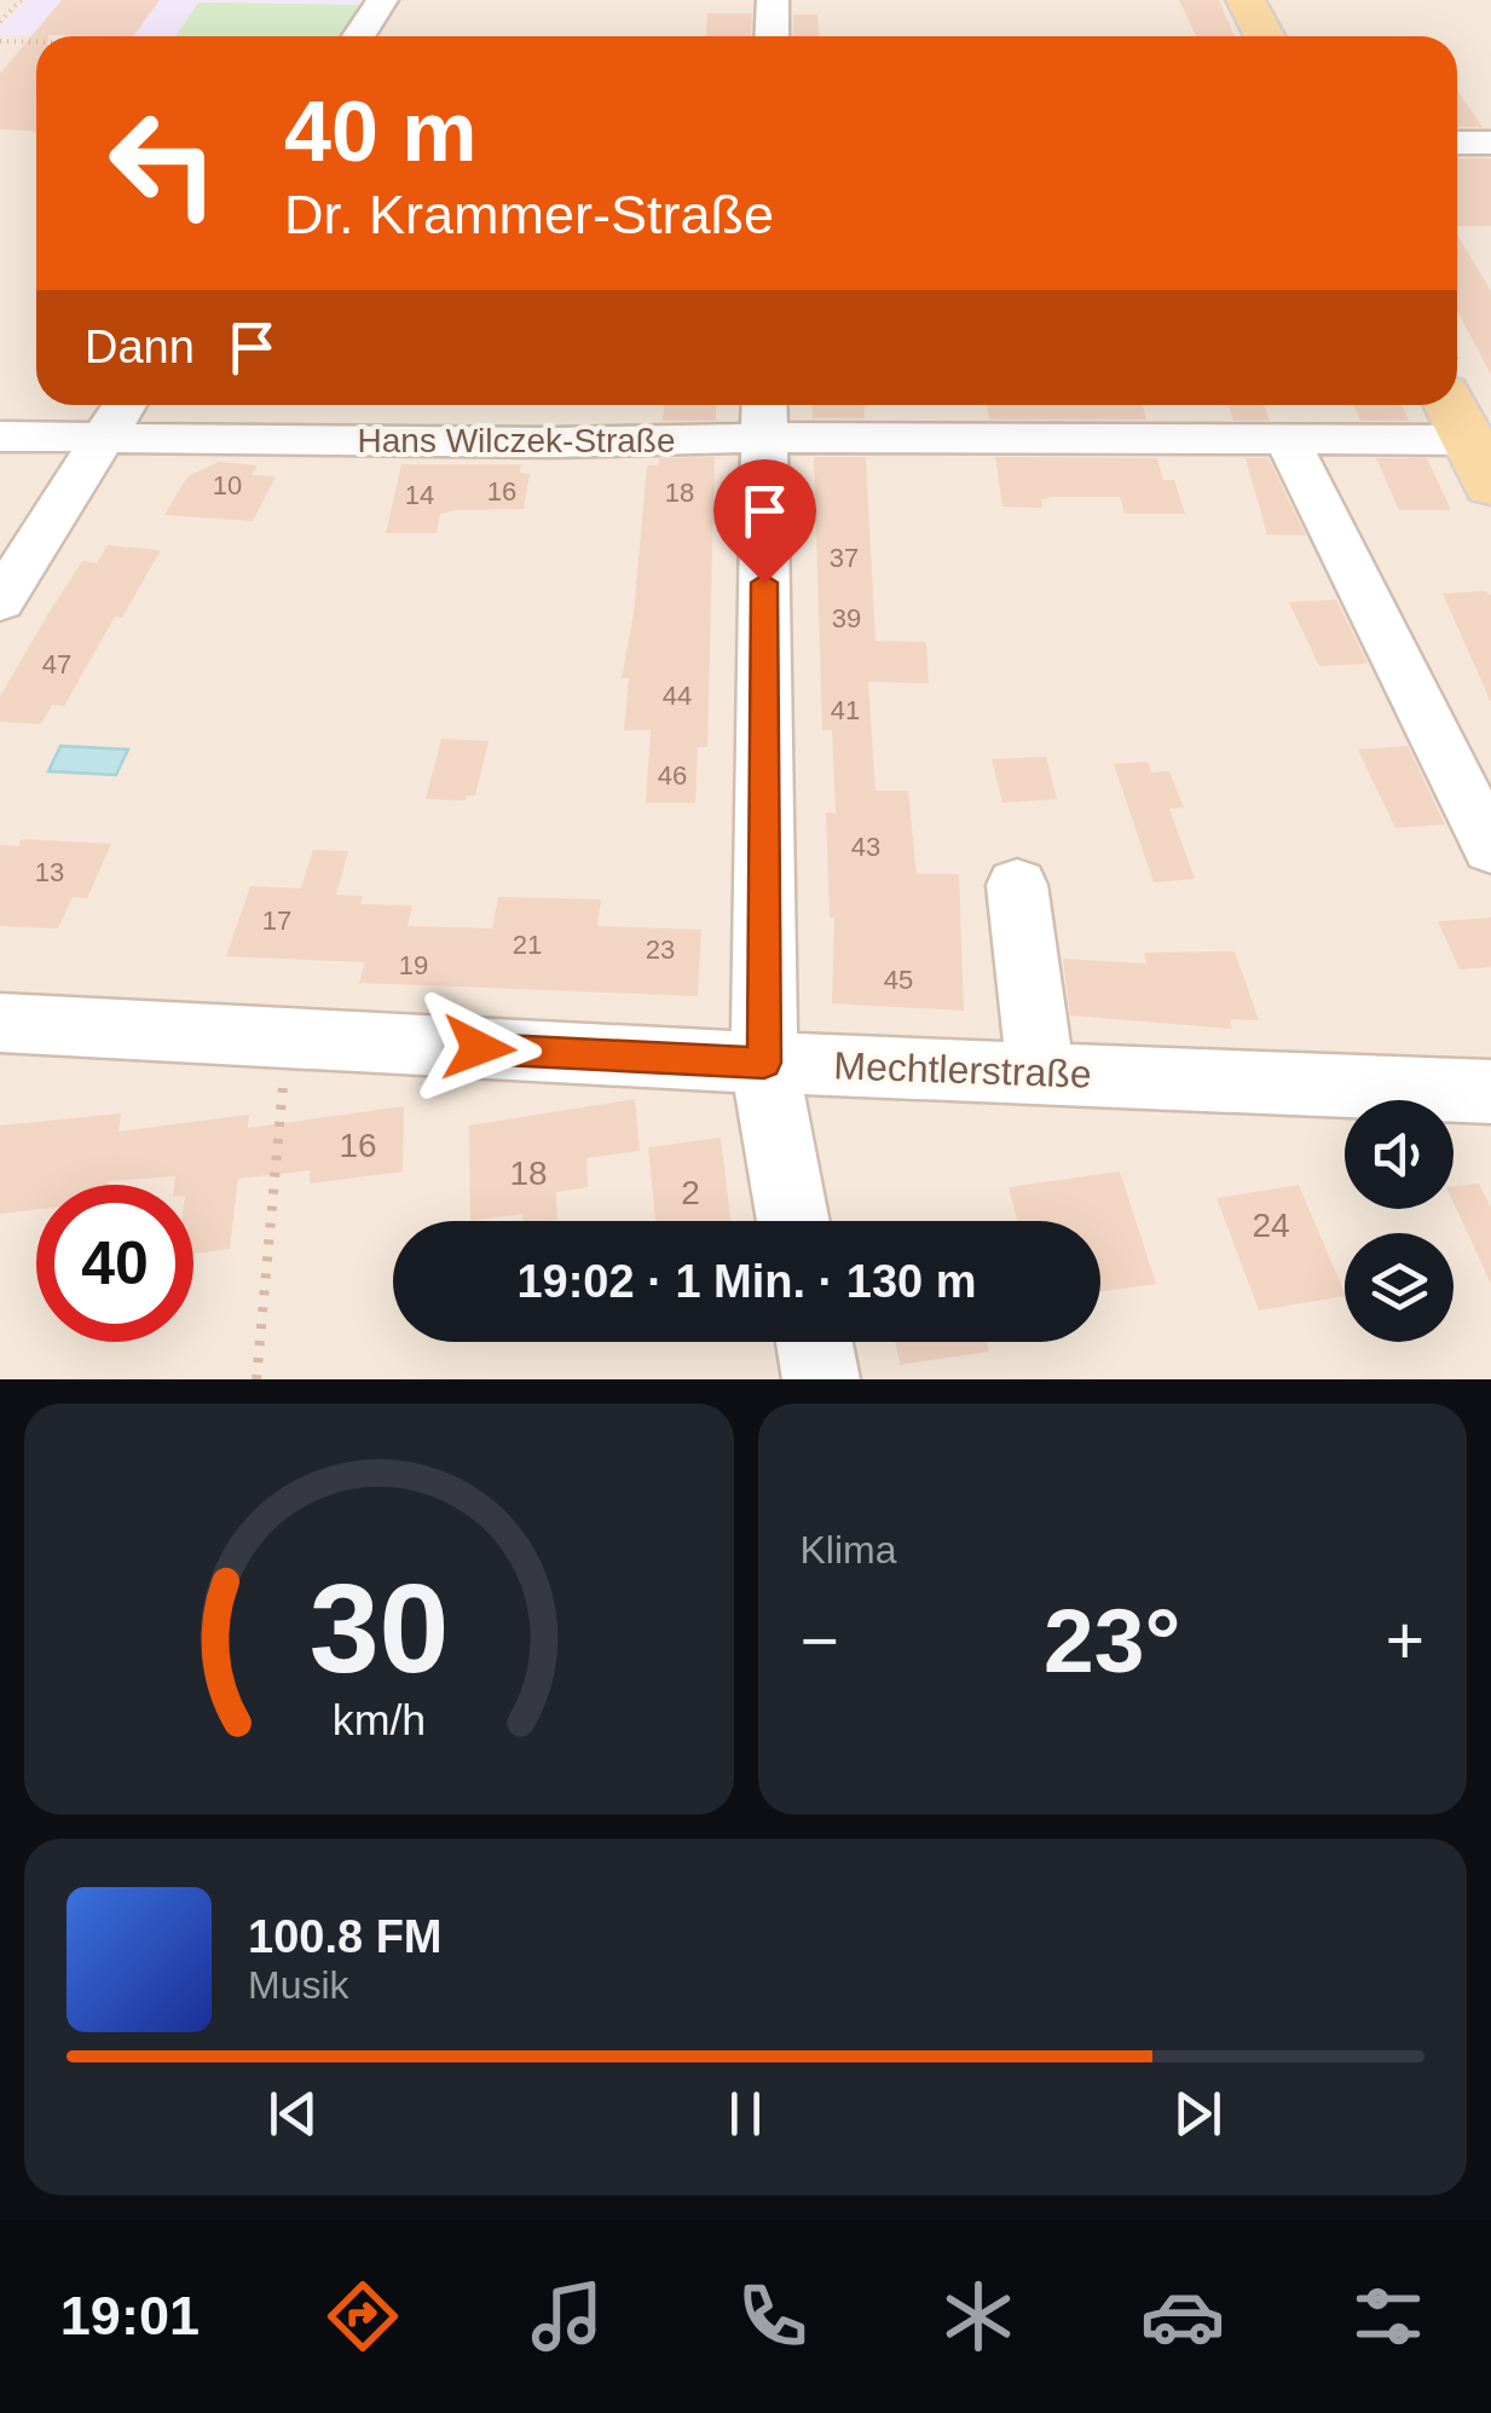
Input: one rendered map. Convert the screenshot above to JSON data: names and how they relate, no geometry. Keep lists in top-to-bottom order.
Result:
{
  "streets": {
    "street": ["Hans Wilczek-Straße", "Mechtlerstraße"]
  },
  "house_numbers": [
    "10",
    "16",
    "18",
    "14",
    "37",
    "39",
    "47",
    "44",
    "41",
    "46",
    "43",
    "13",
    "17",
    "21",
    "23",
    "19",
    "45",
    "16",
    "18",
    "2",
    "24"
  ],
  "page": {
    "turn": ["40 m", "Dr. Krammer-Straße"],
    "then": "Dann",
    "limit": "40",
    "trip": "19:02 · 1 Min. · 130 m",
    "tile": "Klima",
    "heat": ["−", "23°", "+"],
    "song": ["100.8 FM", "Musik"],
    "tabs": "19:01",
    "gauge": ["30", "km/h"]
  }
}
